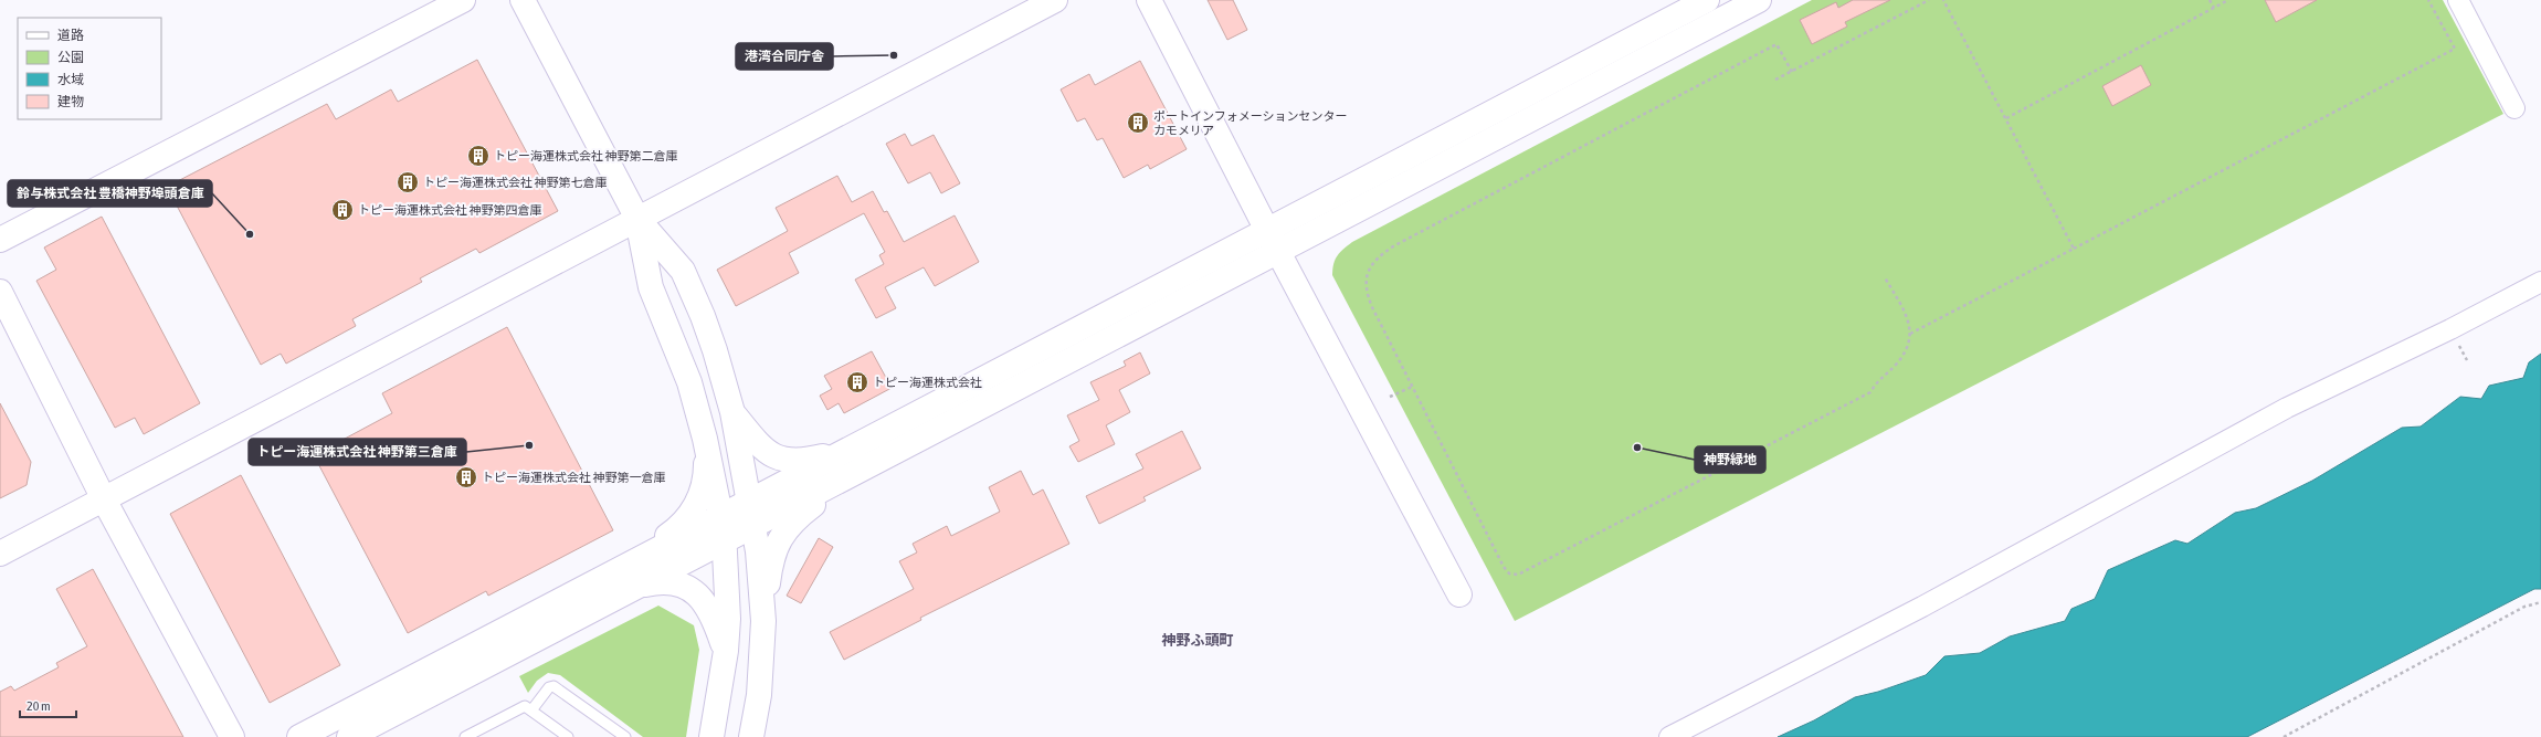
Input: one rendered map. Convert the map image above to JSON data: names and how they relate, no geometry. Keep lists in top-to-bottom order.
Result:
{
  "districts": ["神野ふ頭町"],
  "places": {
    "other": [
      "港湾合同庁舎",
      "鈴与株式会社 豊橋神野埠頭倉庫",
      "トピー海運株式会社 神野第三倉庫",
      "神野緑地"
    ],
    "building": [
      "ポートインフォメーションセンター カモメリア",
      "トピー海運株式会社 神野第二倉庫",
      "トピー海運株式会社 神野第七倉庫",
      "トピー海運株式会社 神野第四倉庫",
      "トピー海運株式会社",
      "トピー海運株式会社 神野第一倉庫"
    ]
  },
  "legend": [
    "道路",
    "公園",
    "水域",
    "建物"
  ],
  "scale_bar": "20 m"
}
